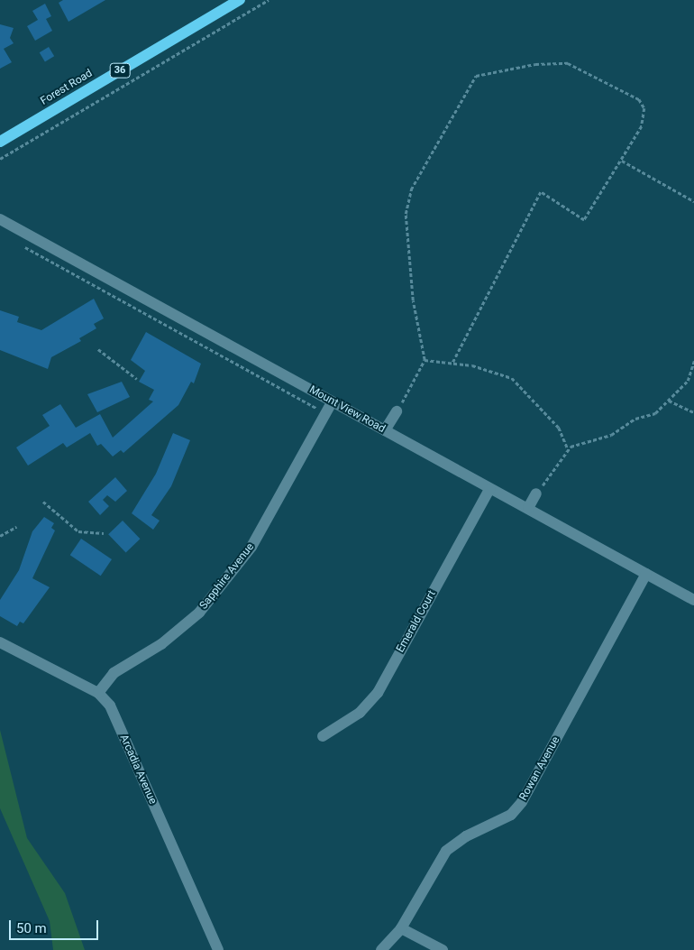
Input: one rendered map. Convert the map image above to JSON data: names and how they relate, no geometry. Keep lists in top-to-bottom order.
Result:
{
  "streets": {
    "main road": ["36", "Forest Road"],
    "street": [
      "Mount View Road",
      "Sapphire Avenue",
      "Emerald Court",
      "Rowan Avenue",
      "Arcadia Avenue"
    ]
  },
  "crossings": [
    ["Mount View Road", "Sapphire Avenue"],
    ["Mount View Road", "Emerald Court"],
    ["Mount View Road", "Rowan Avenue"],
    ["Sapphire Avenue", "Arcadia Avenue"]
  ],
  "scale_bar": "50 m"
}
